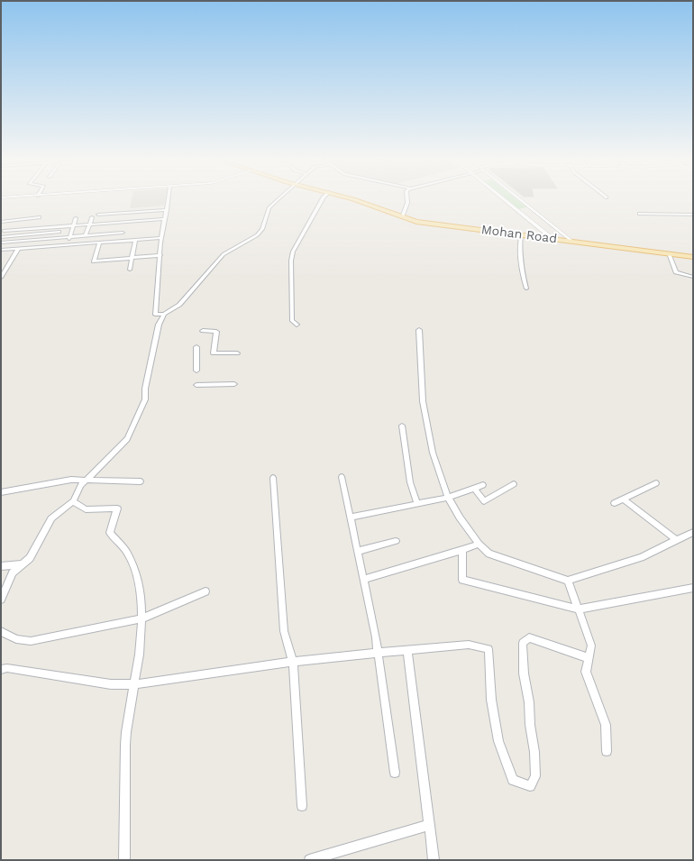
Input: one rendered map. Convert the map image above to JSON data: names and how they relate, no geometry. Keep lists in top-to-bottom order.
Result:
{
  "streets": {
    "main road": ["Mohan Road"]
  }
}
